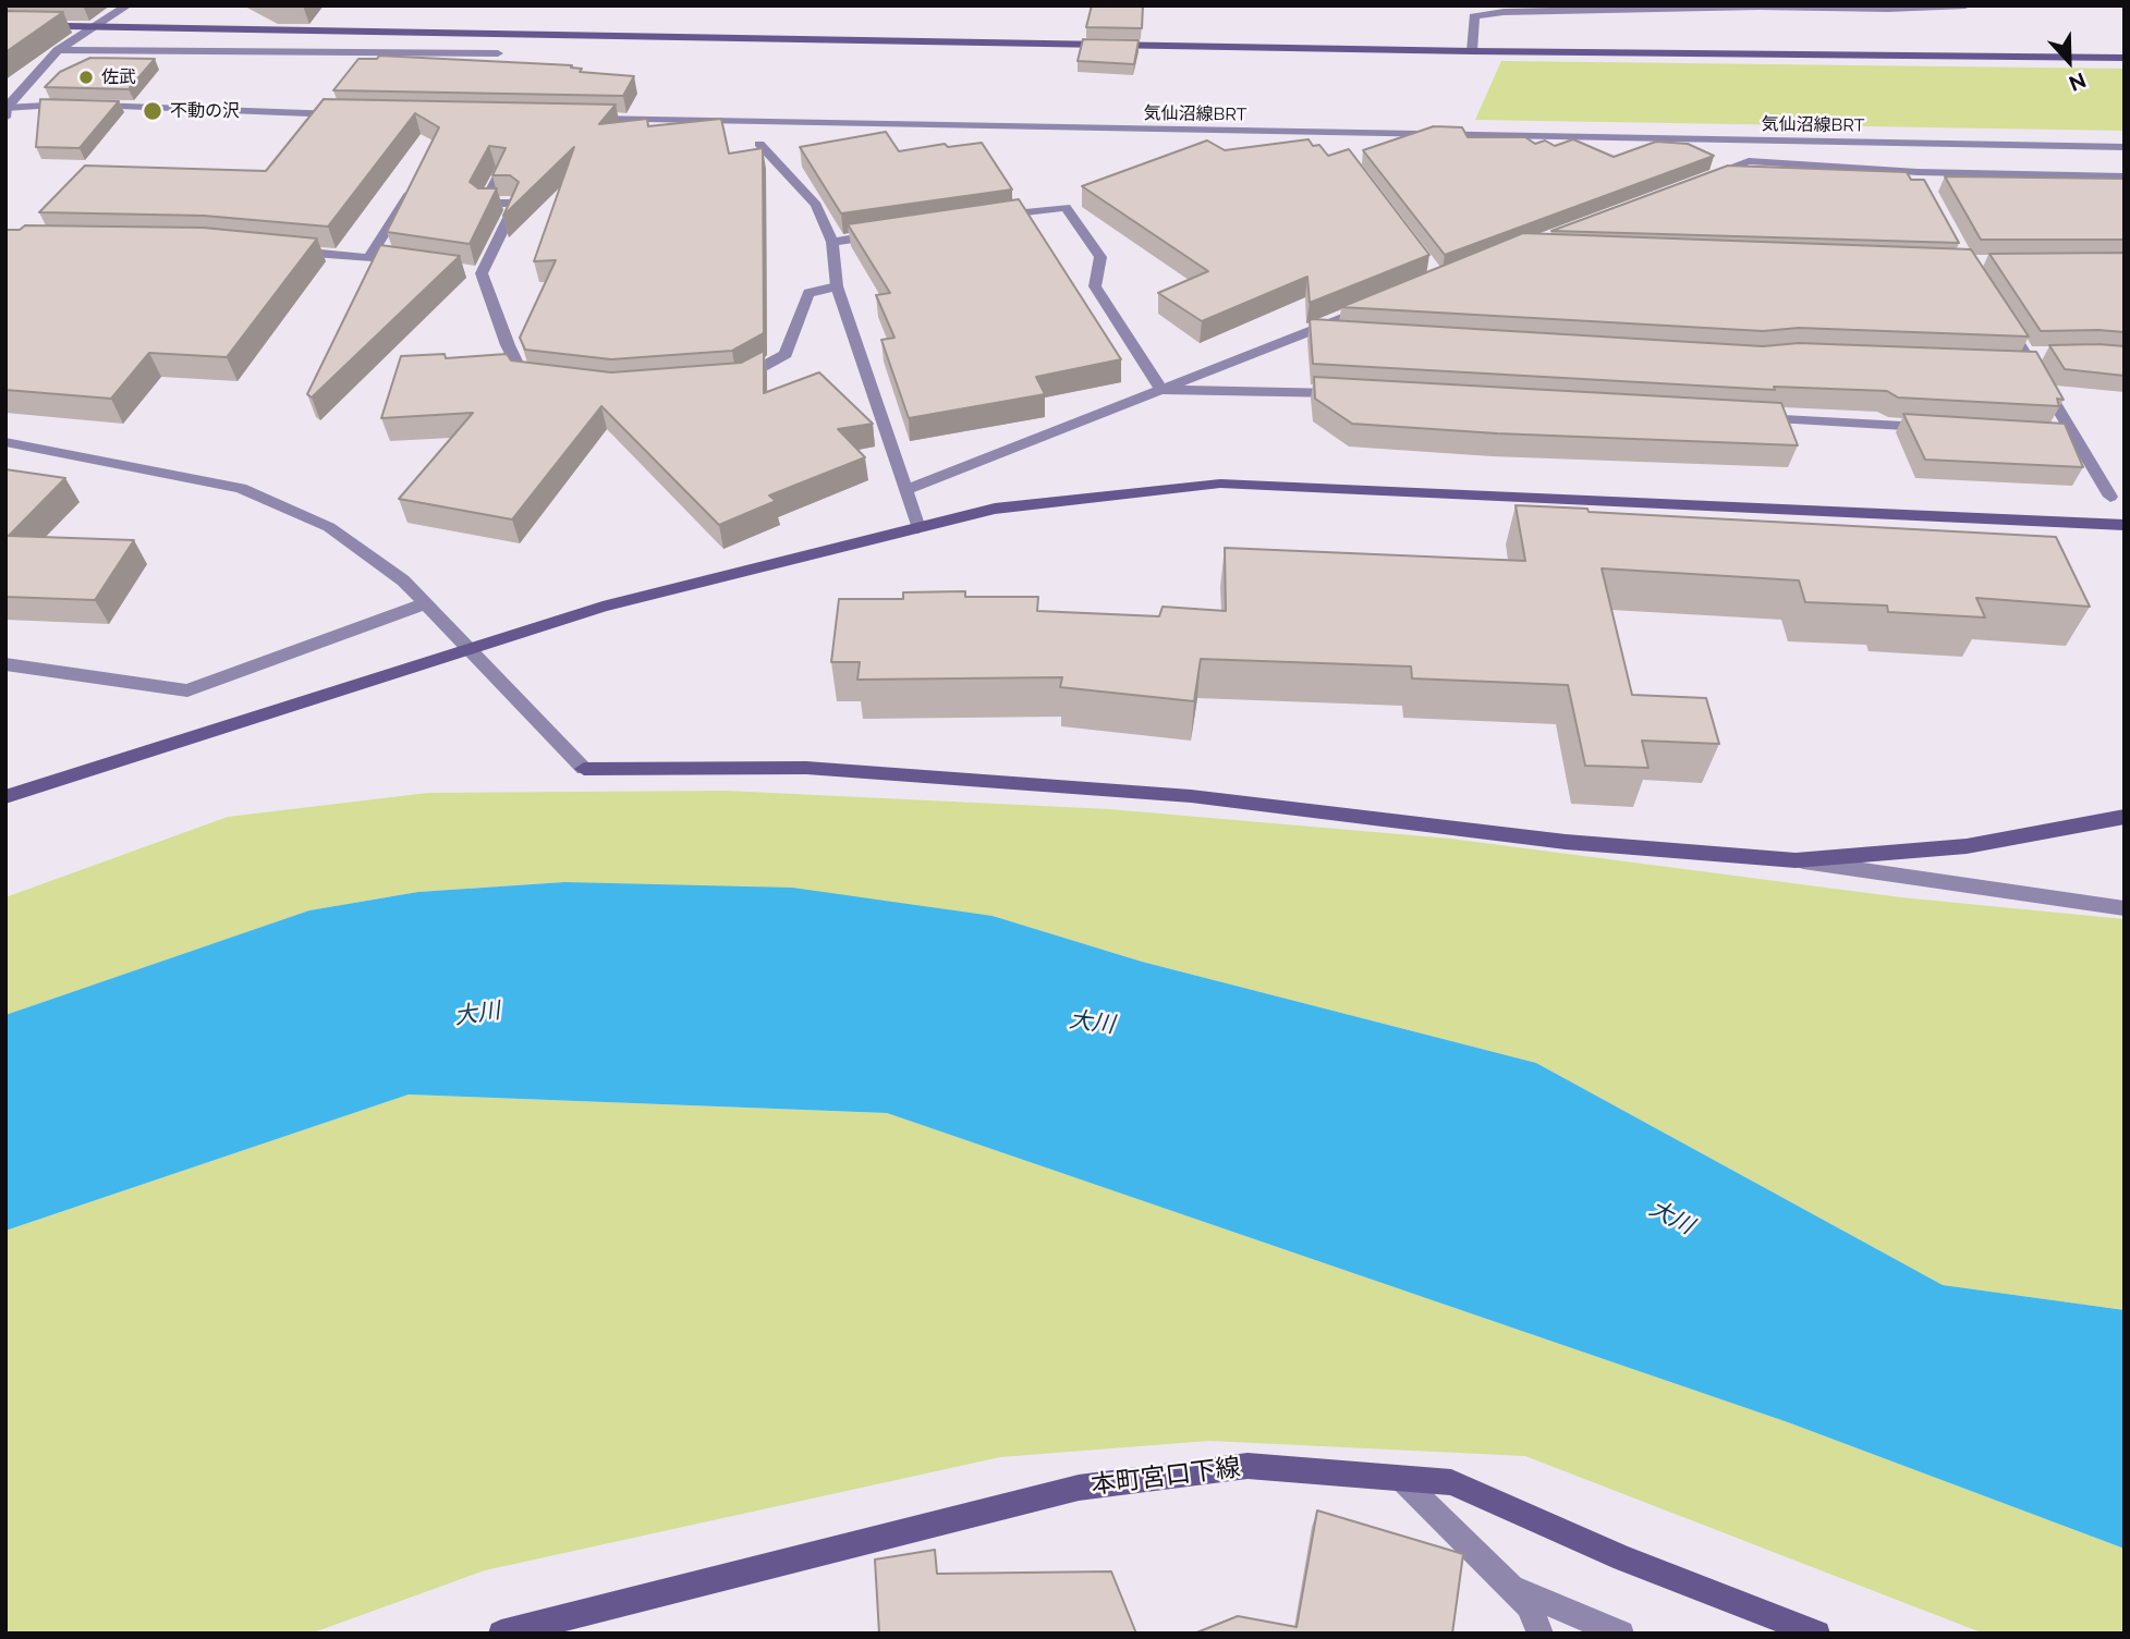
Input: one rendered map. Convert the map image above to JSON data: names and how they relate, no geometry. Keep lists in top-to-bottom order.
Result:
{
  "streets": {
    "street": ["気仙沼線BRT", "本町宮口下線"]
  },
  "water": ["大川"],
  "places": ["佐武", "不動の沢"],
  "north": "bottom"
}
